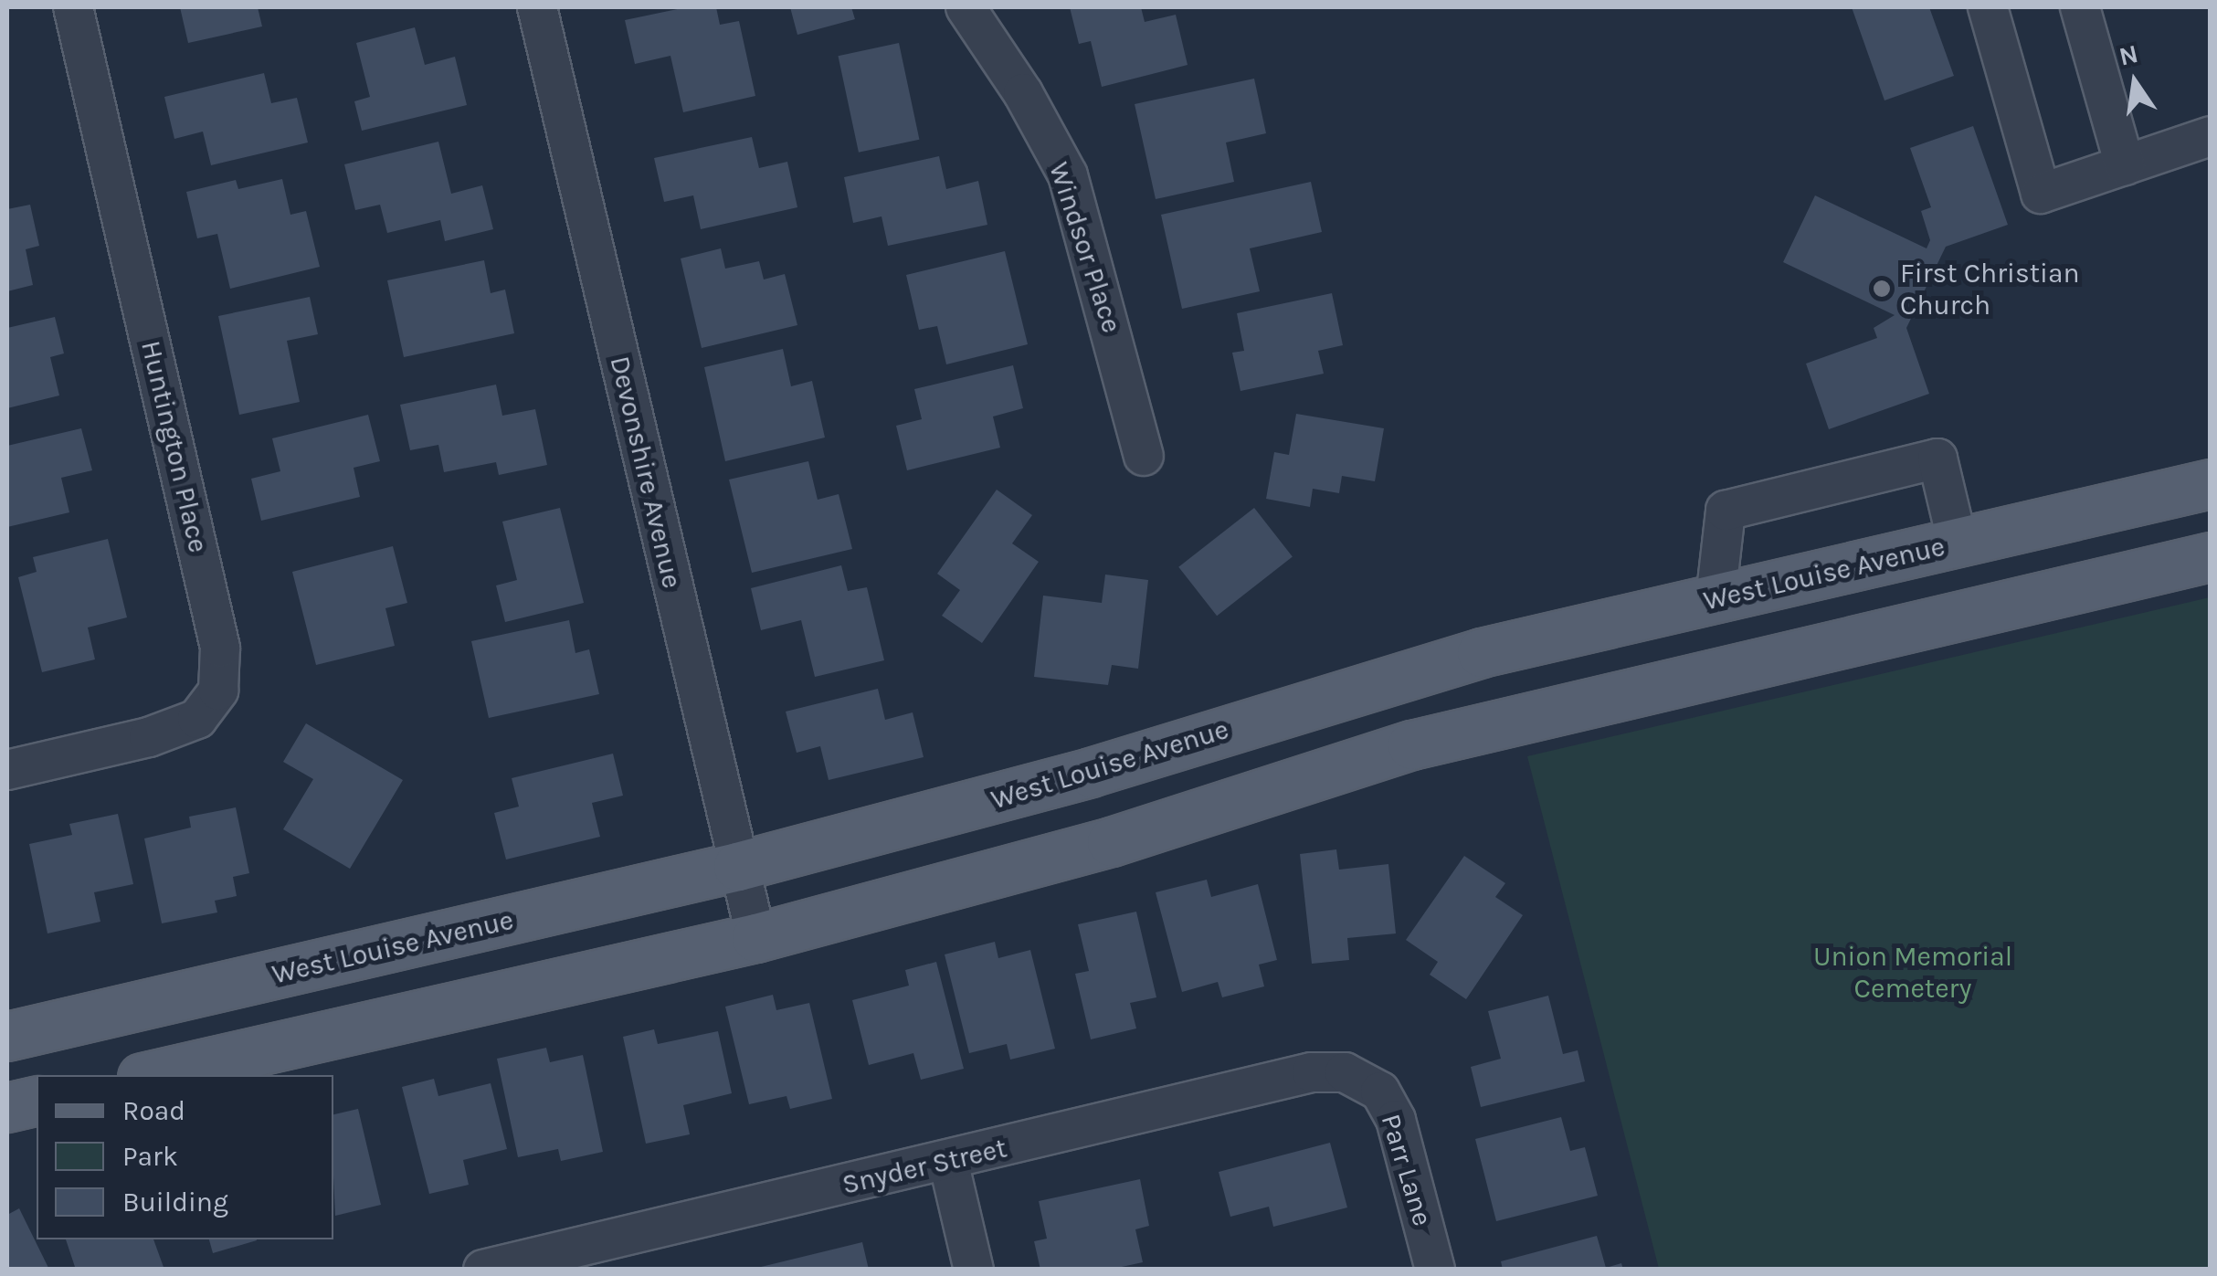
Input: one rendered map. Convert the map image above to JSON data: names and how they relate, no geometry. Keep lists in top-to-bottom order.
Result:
{
  "streets": {
    "main road": ["West Louise Avenue"],
    "street": [
      "Windsor Place",
      "Huntington Place",
      "Devonshire Avenue",
      "Snyder Street",
      "Parr Lane"
    ]
  },
  "crossings": [
    ["Devonshire Avenue", "West Louise Avenue"],
    ["Snyder Street", "Parr Lane"]
  ],
  "parks": ["Union Memorial Cemetery"],
  "places": ["First Christian Church"],
  "legend": ["Road", "Park", "Building"],
  "north": "top"
}
